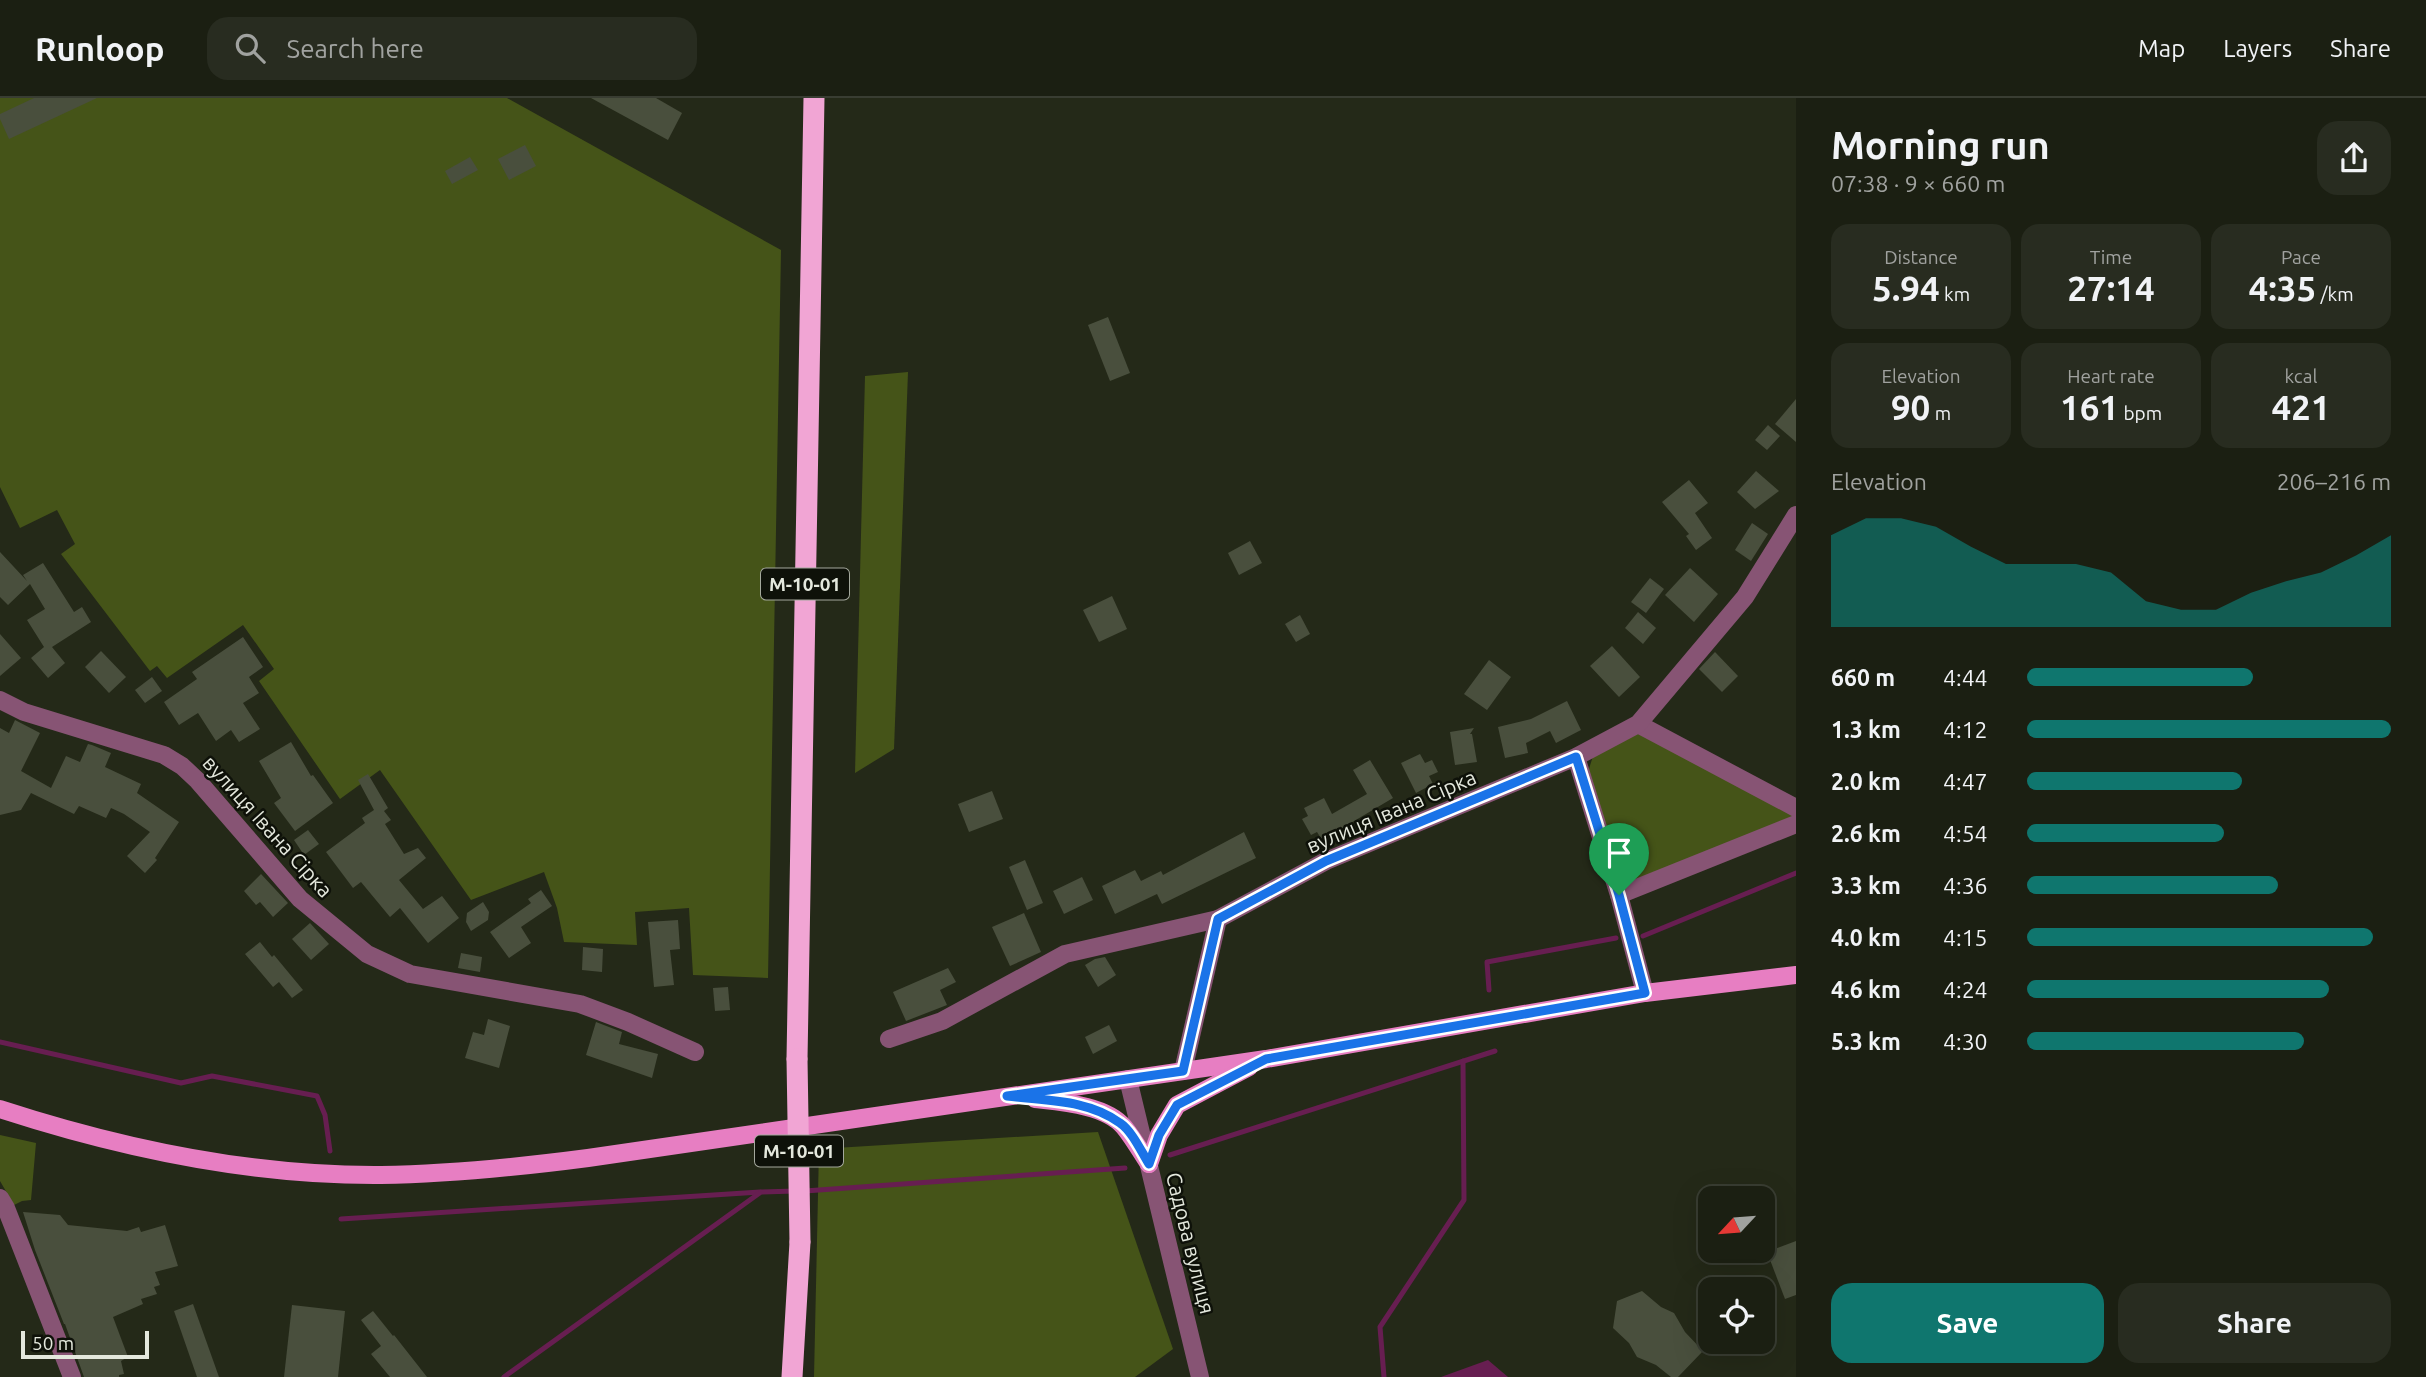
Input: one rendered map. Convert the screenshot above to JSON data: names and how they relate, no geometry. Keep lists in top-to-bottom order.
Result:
{
  "streets": {
    "highway": ["М-10-01"],
    "street": ["вулиця Івана Сірка", "Садова вулиця"]
  },
  "scale_bar": "50 m",
  "north": "bottom left",
  "page": {
    "header": "Runloop",
    "search": "Search here",
    "nav": ["Map", "Layers", "Share"],
    "heading": ["Morning run", "07:38 · 9 × 660 m"],
    "stats": [
      ["Distance", "5.94 km"],
      ["Time", "27:14"],
      ["Pace", "4:35 /km"],
      ["Elevation", "90 m"],
      ["Heart rate", "161 bpm"],
      ["kcal", "421"]
    ],
    "chart": ["Elevation", "206–216 m"],
    "list": [
      {
        "name": "660 m",
        "note": "4:44"
      },
      {
        "name": "1.3 km",
        "note": "4:12"
      },
      {
        "name": "2.0 km",
        "note": "4:47"
      },
      {
        "name": "2.6 km",
        "note": "4:54"
      },
      {
        "name": "3.3 km",
        "note": "4:36"
      },
      {
        "name": "4.0 km",
        "note": "4:15"
      },
      {
        "name": "4.6 km",
        "note": "4:24"
      },
      {
        "name": "5.3 km",
        "note": "4:30"
      }
    ],
    "buttons": ["Save", "Share"],
    "scale": "50 m"
  }
}
